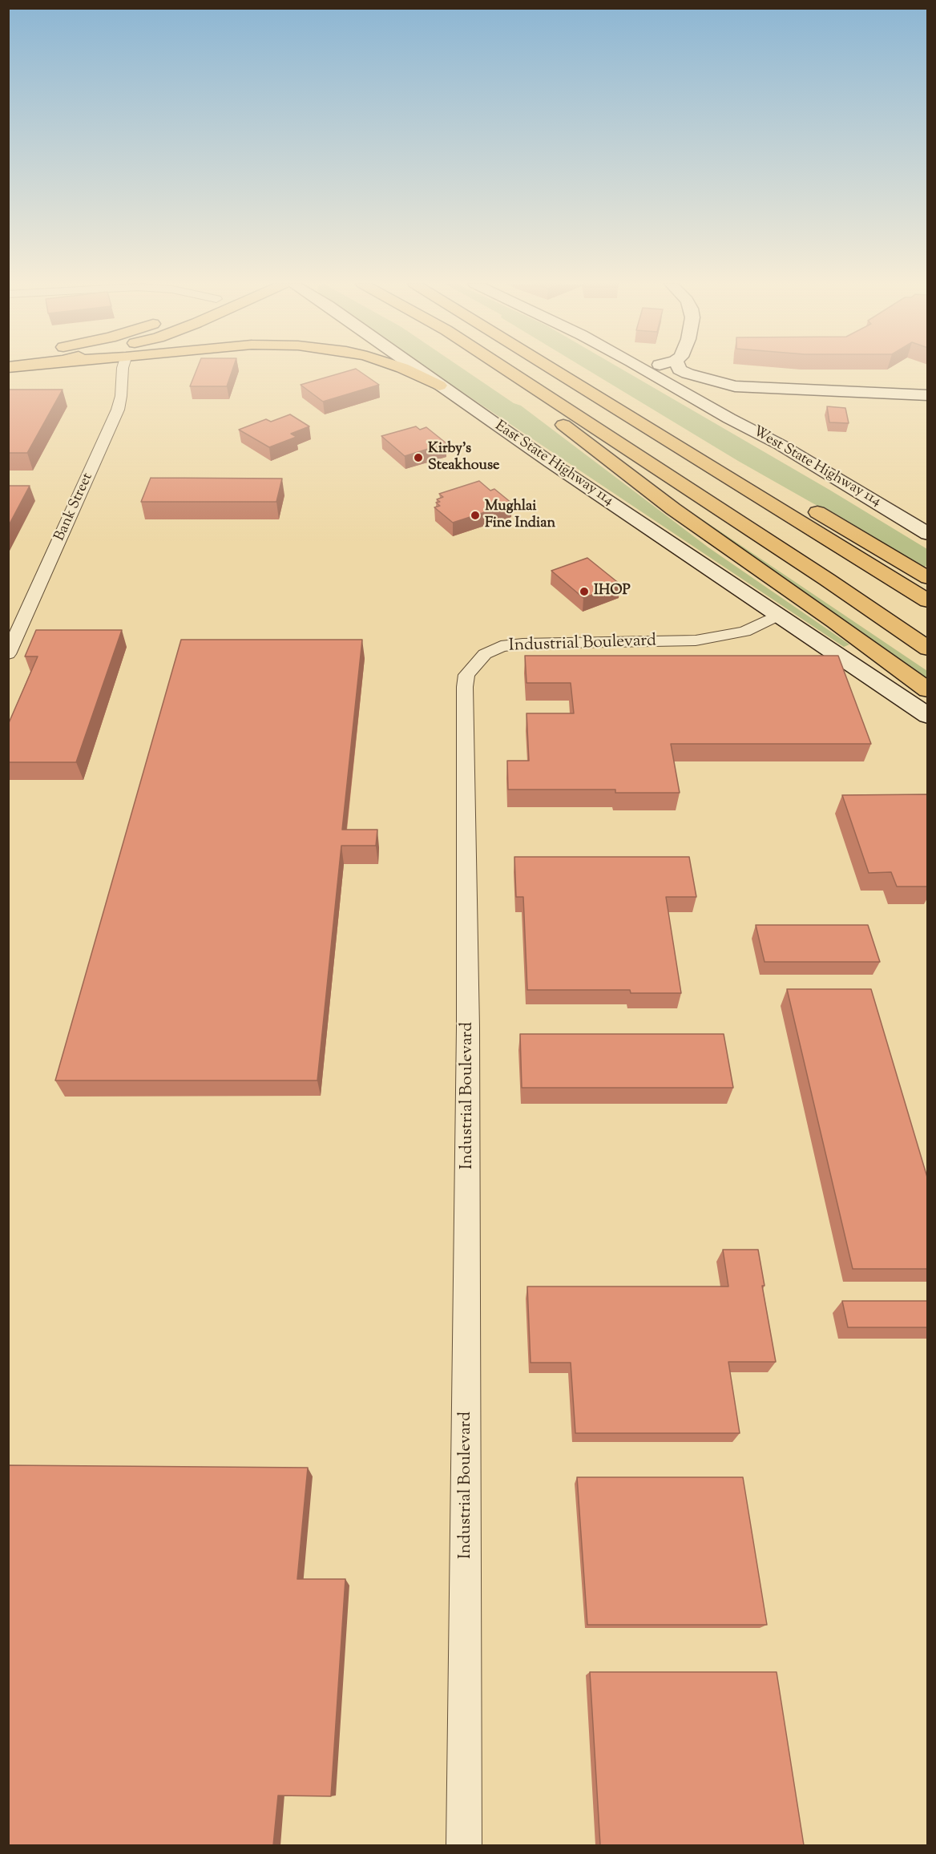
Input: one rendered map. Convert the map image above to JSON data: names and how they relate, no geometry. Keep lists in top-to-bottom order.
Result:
{
  "streets": {
    "main road": ["East State Highway 114", "West State Highway 114"],
    "street": ["Bank Street", "Industrial Boulevard"]
  },
  "crossings": [
    ["East State Highway 114", "Industrial Boulevard"]
  ],
  "places": ["Kirby's Steakhouse", "Mughlai Fine Indian", "IHOP"]
}
